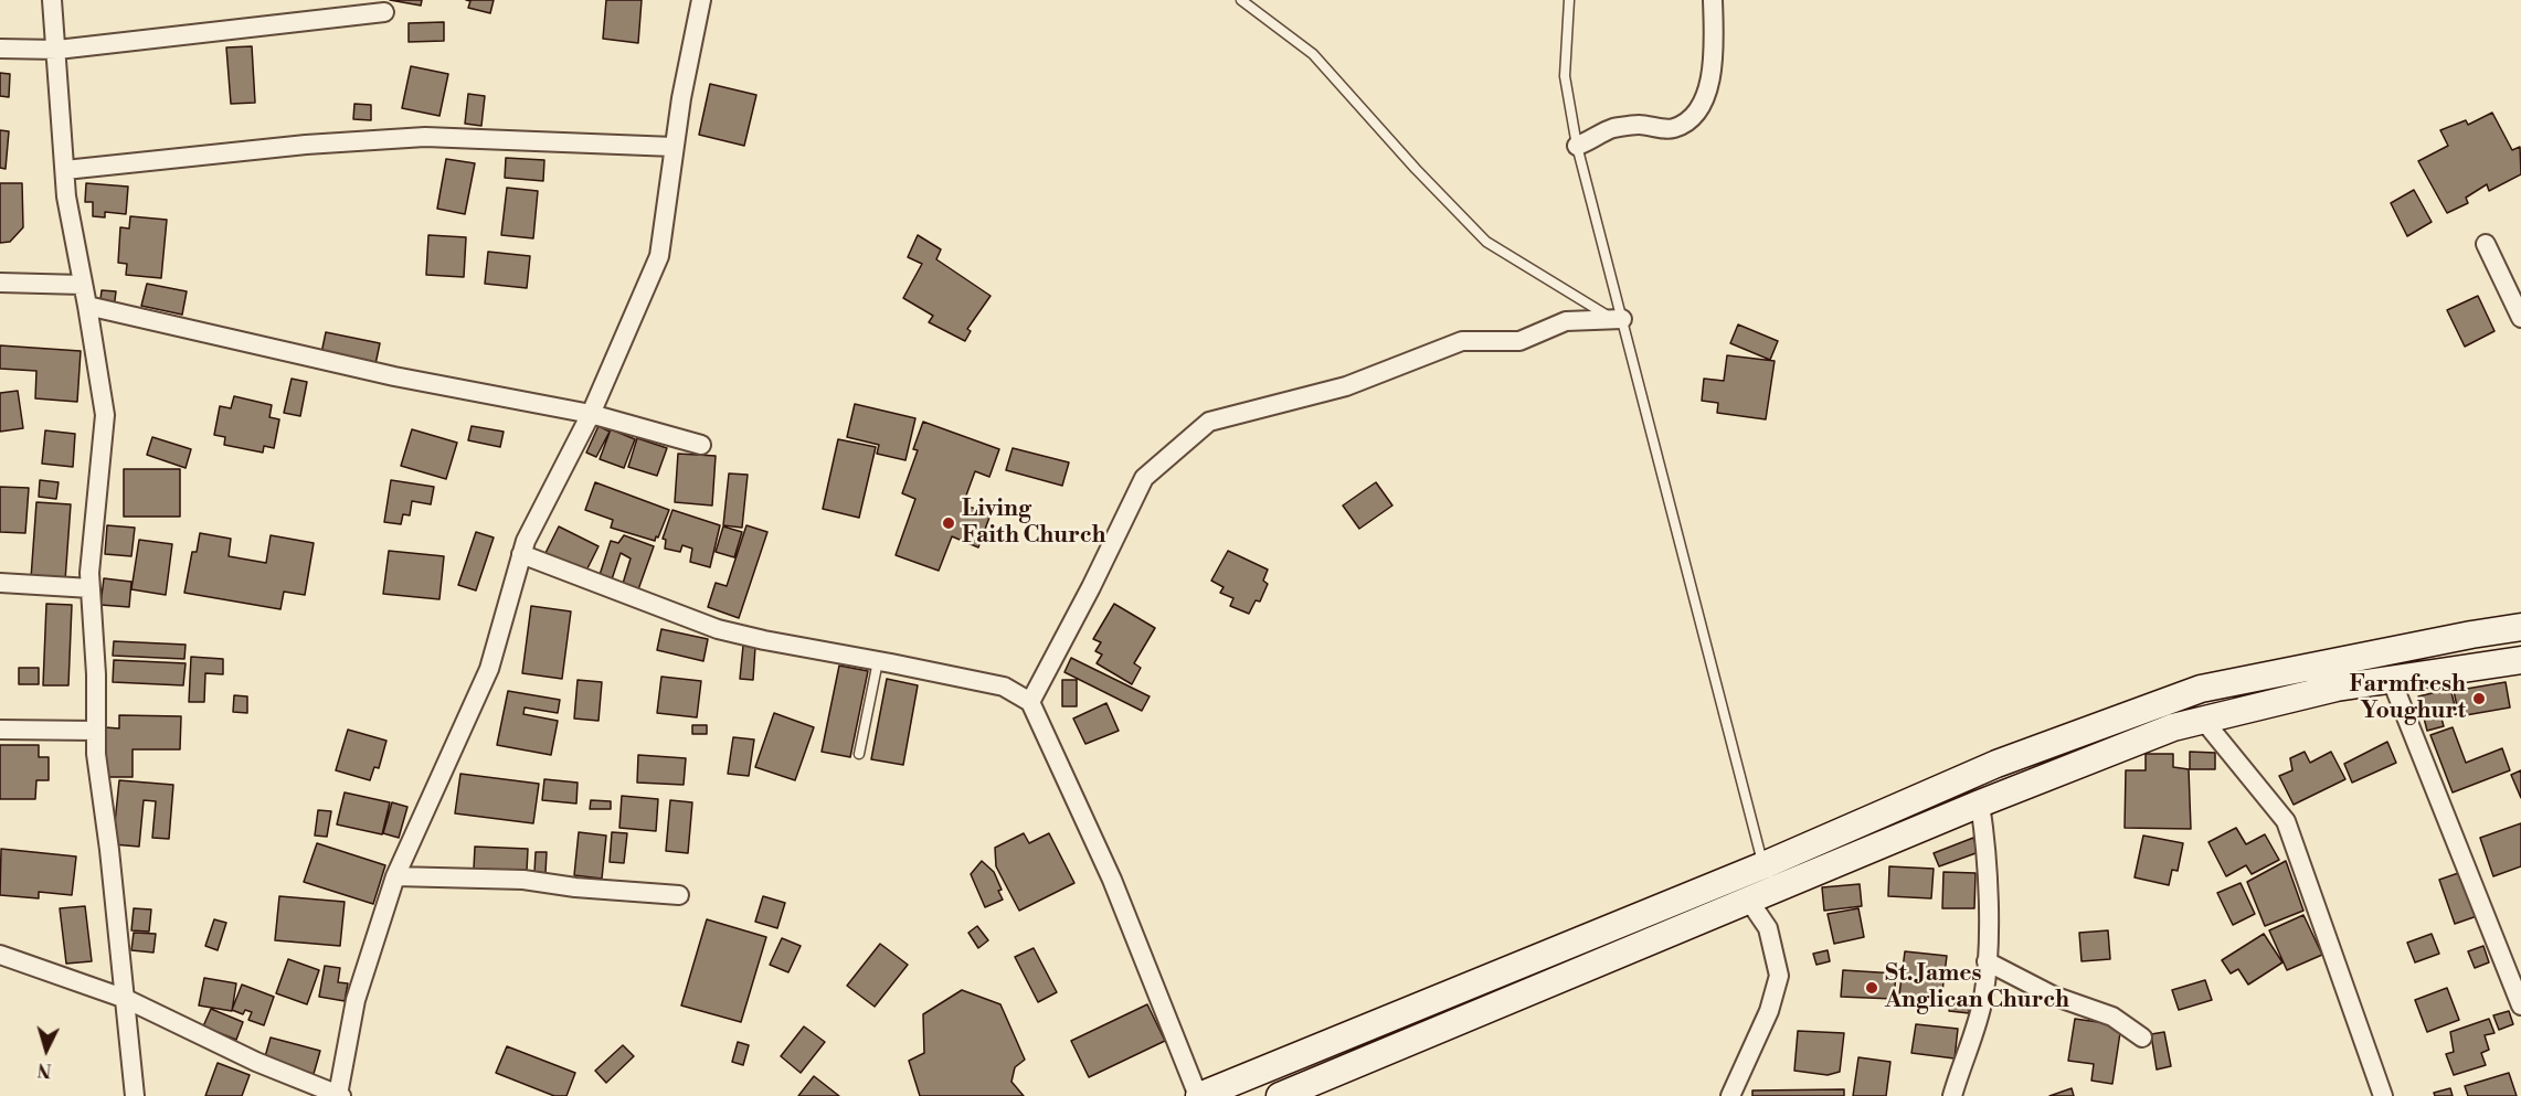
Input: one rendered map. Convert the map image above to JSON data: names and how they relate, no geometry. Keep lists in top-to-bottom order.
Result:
{
  "places": ["Living Faith Church", "Farmfresh Youghurt", "St. James Anglican Church"],
  "north": "bottom"
}
